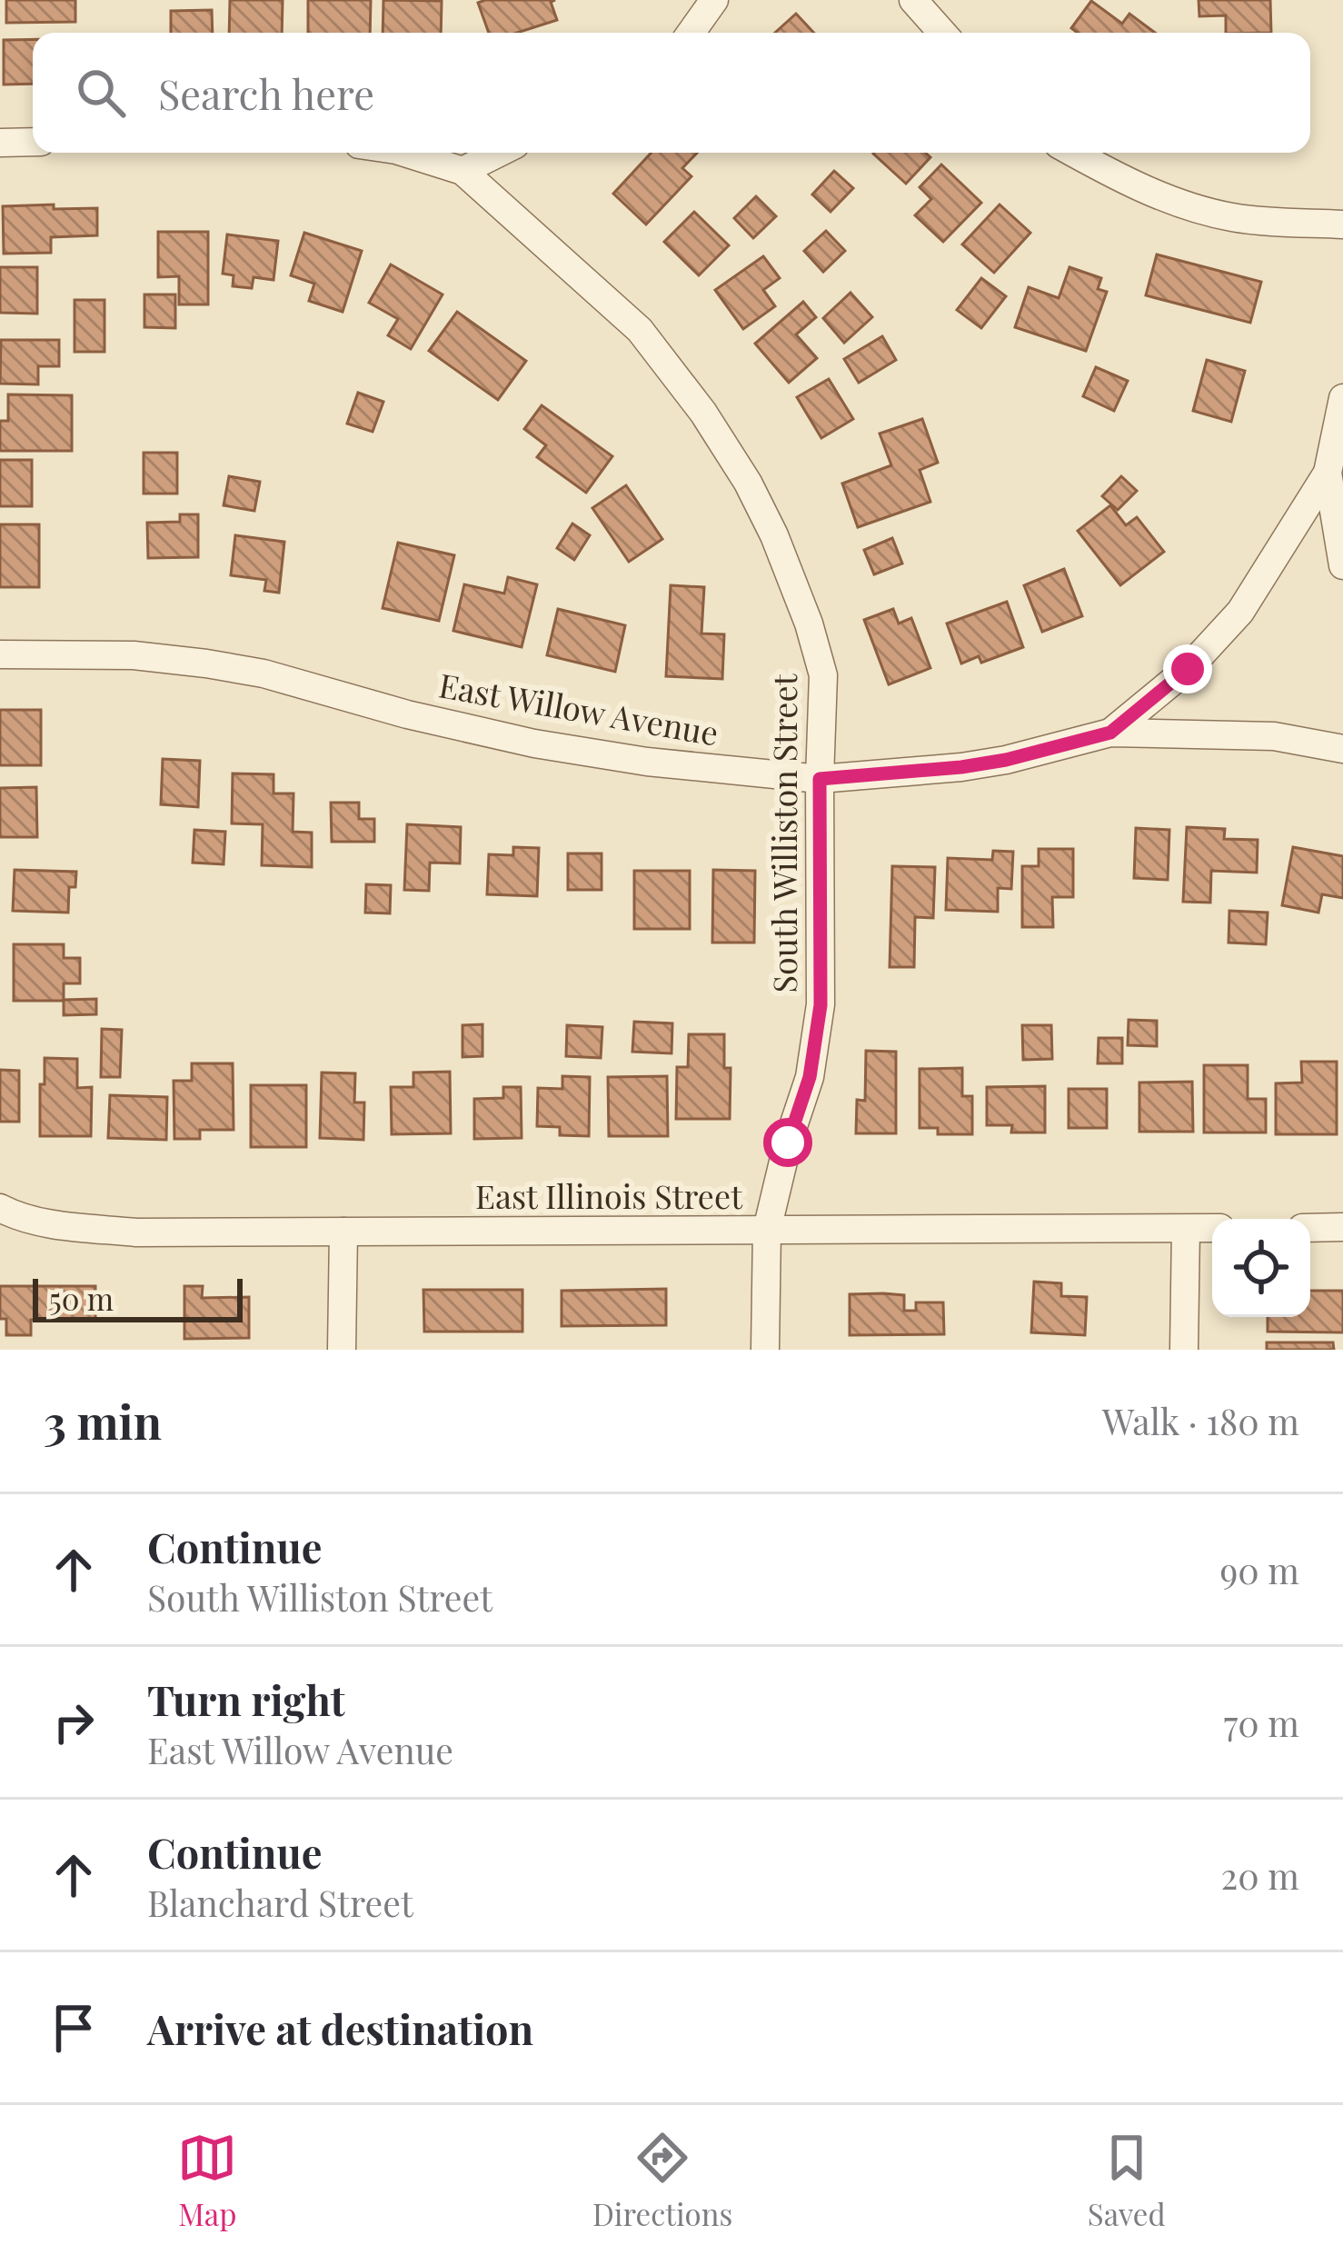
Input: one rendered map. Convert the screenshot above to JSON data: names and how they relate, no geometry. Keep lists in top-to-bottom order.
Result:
{
  "streets": {
    "street": ["East Willow Avenue", "South Williston Street", "East Illinois Street"]
  },
  "crossings": [
    ["East Willow Avenue", "South Williston Street"],
    ["South Williston Street", "East Illinois Street"]
  ],
  "scale_bar": "50 m",
  "page": {
    "search": "Search here",
    "scale": "50 m",
    "heading": ["3 min", "Walk · 180 m"],
    "list": [
      ["Continue", "South Williston Street", "90 m"],
      ["Turn right", "East Willow Avenue", "70 m"],
      ["Continue", "Blanchard Street", "20 m"],
      "Arrive at destination"
    ],
    "nav": ["Map", "Directions", "Saved"]
  }
}
